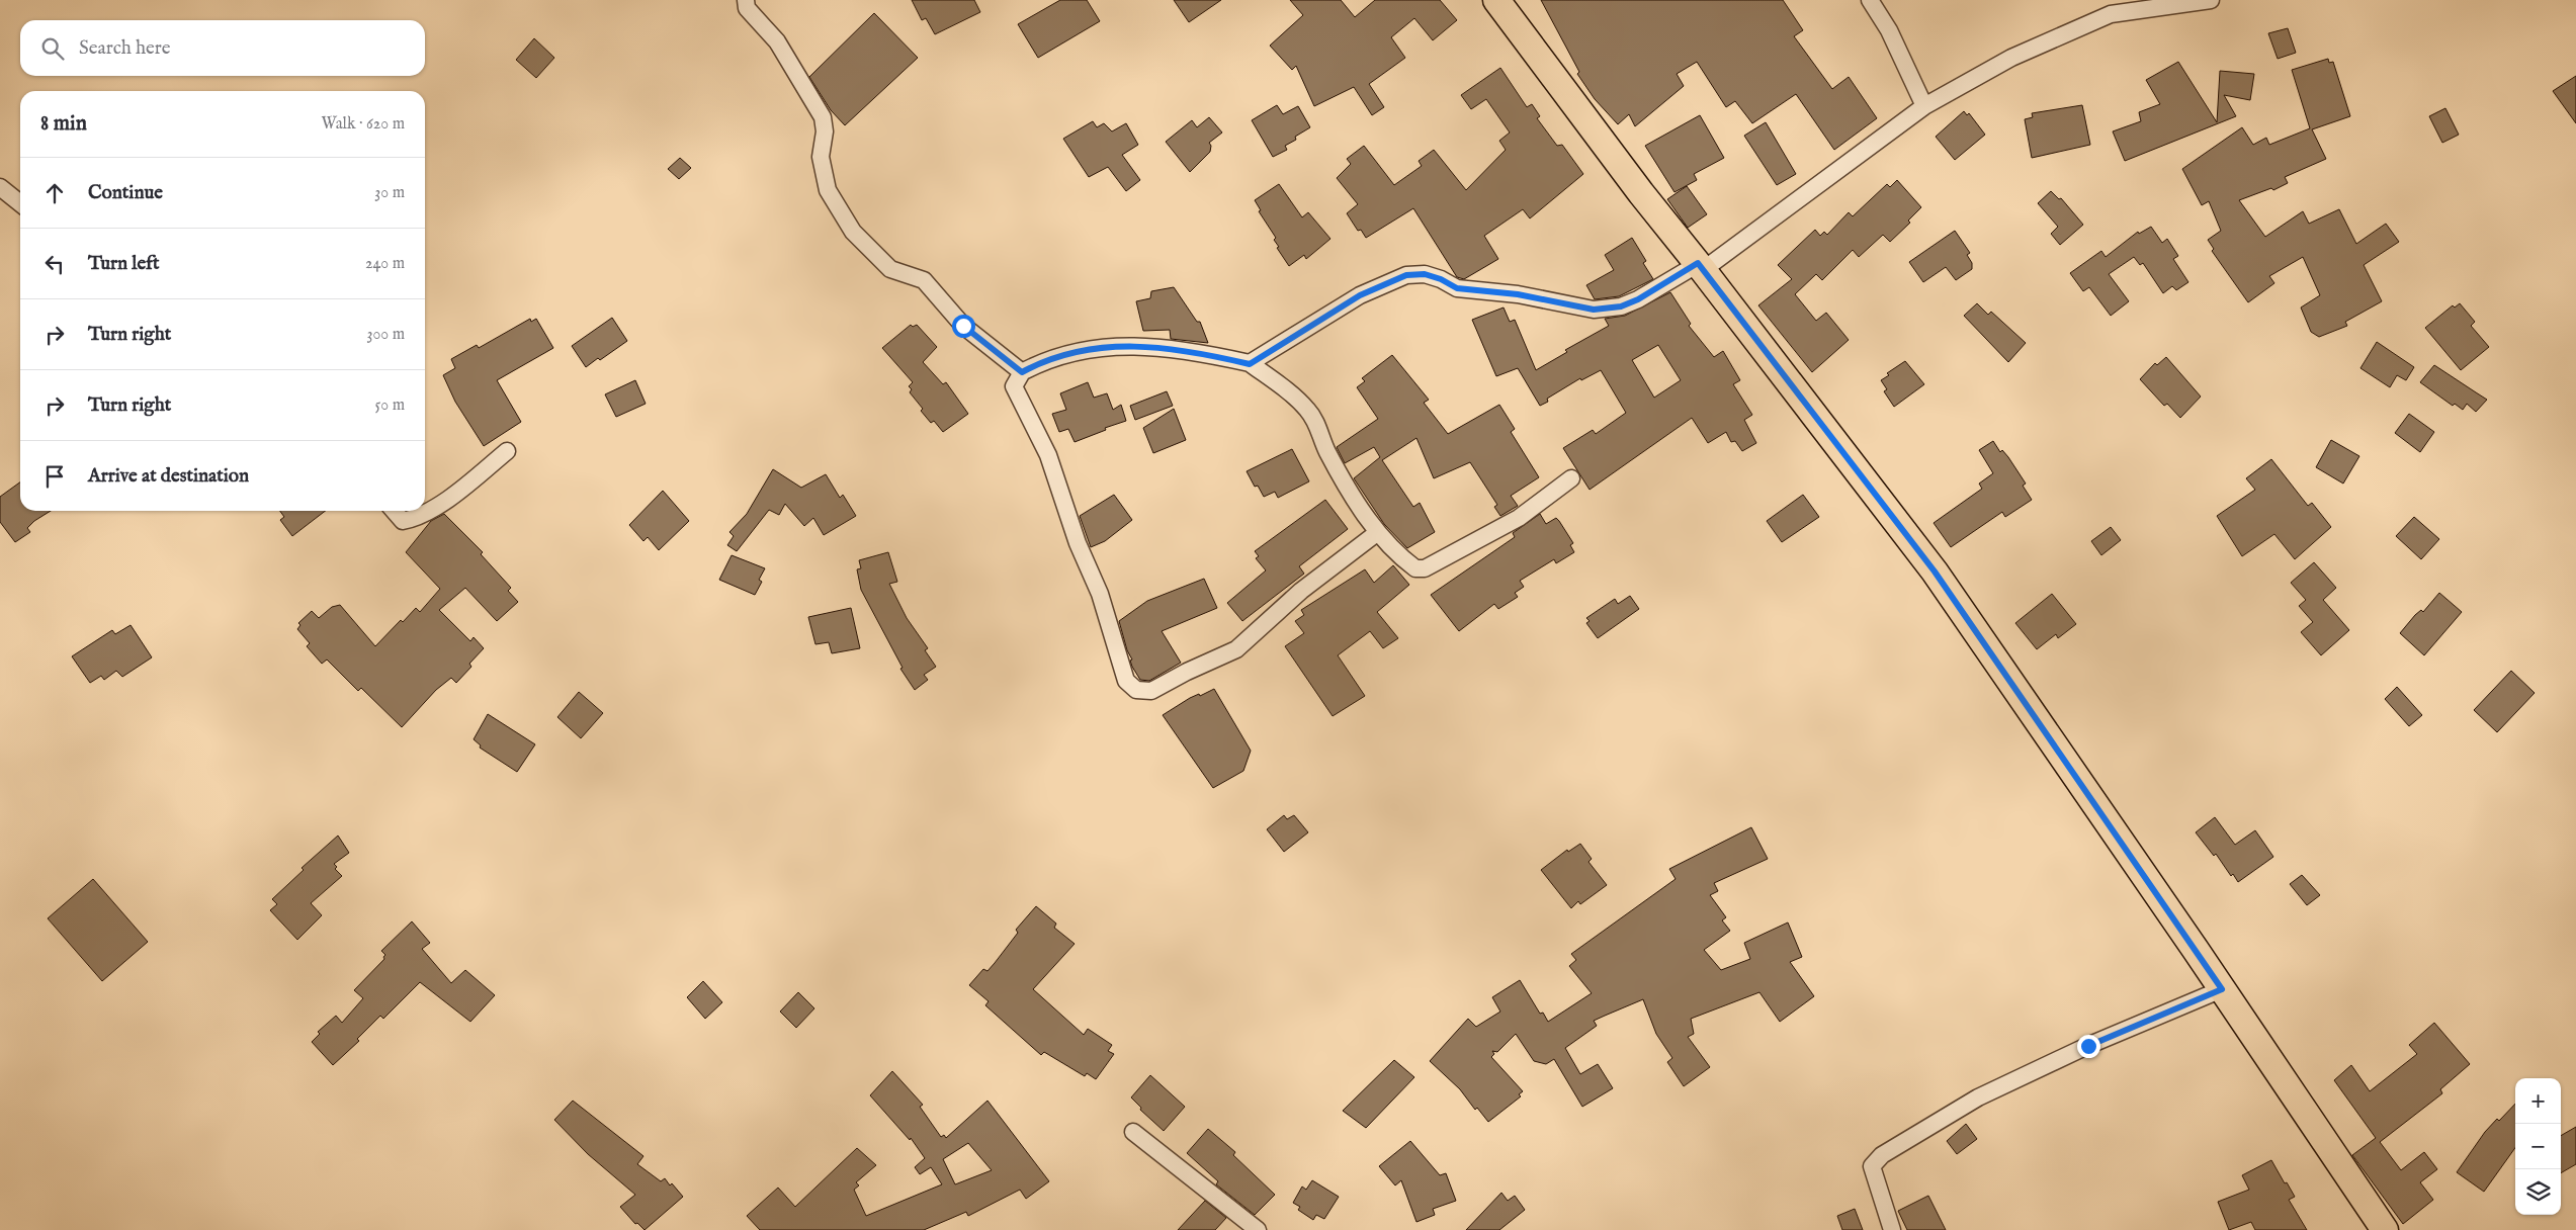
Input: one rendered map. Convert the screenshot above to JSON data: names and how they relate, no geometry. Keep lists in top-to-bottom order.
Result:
{
  "page": {
    "search": "Search here",
    "heading": ["8 min", "Walk · 620 m"],
    "list": [
      ["Continue", "30 m"],
      ["Turn left", "240 m"],
      ["Turn right", "300 m"],
      ["Turn right", "50 m"],
      "Arrive at destination"
    ],
    "map_buttons": ["+", "−"]
  }
}
